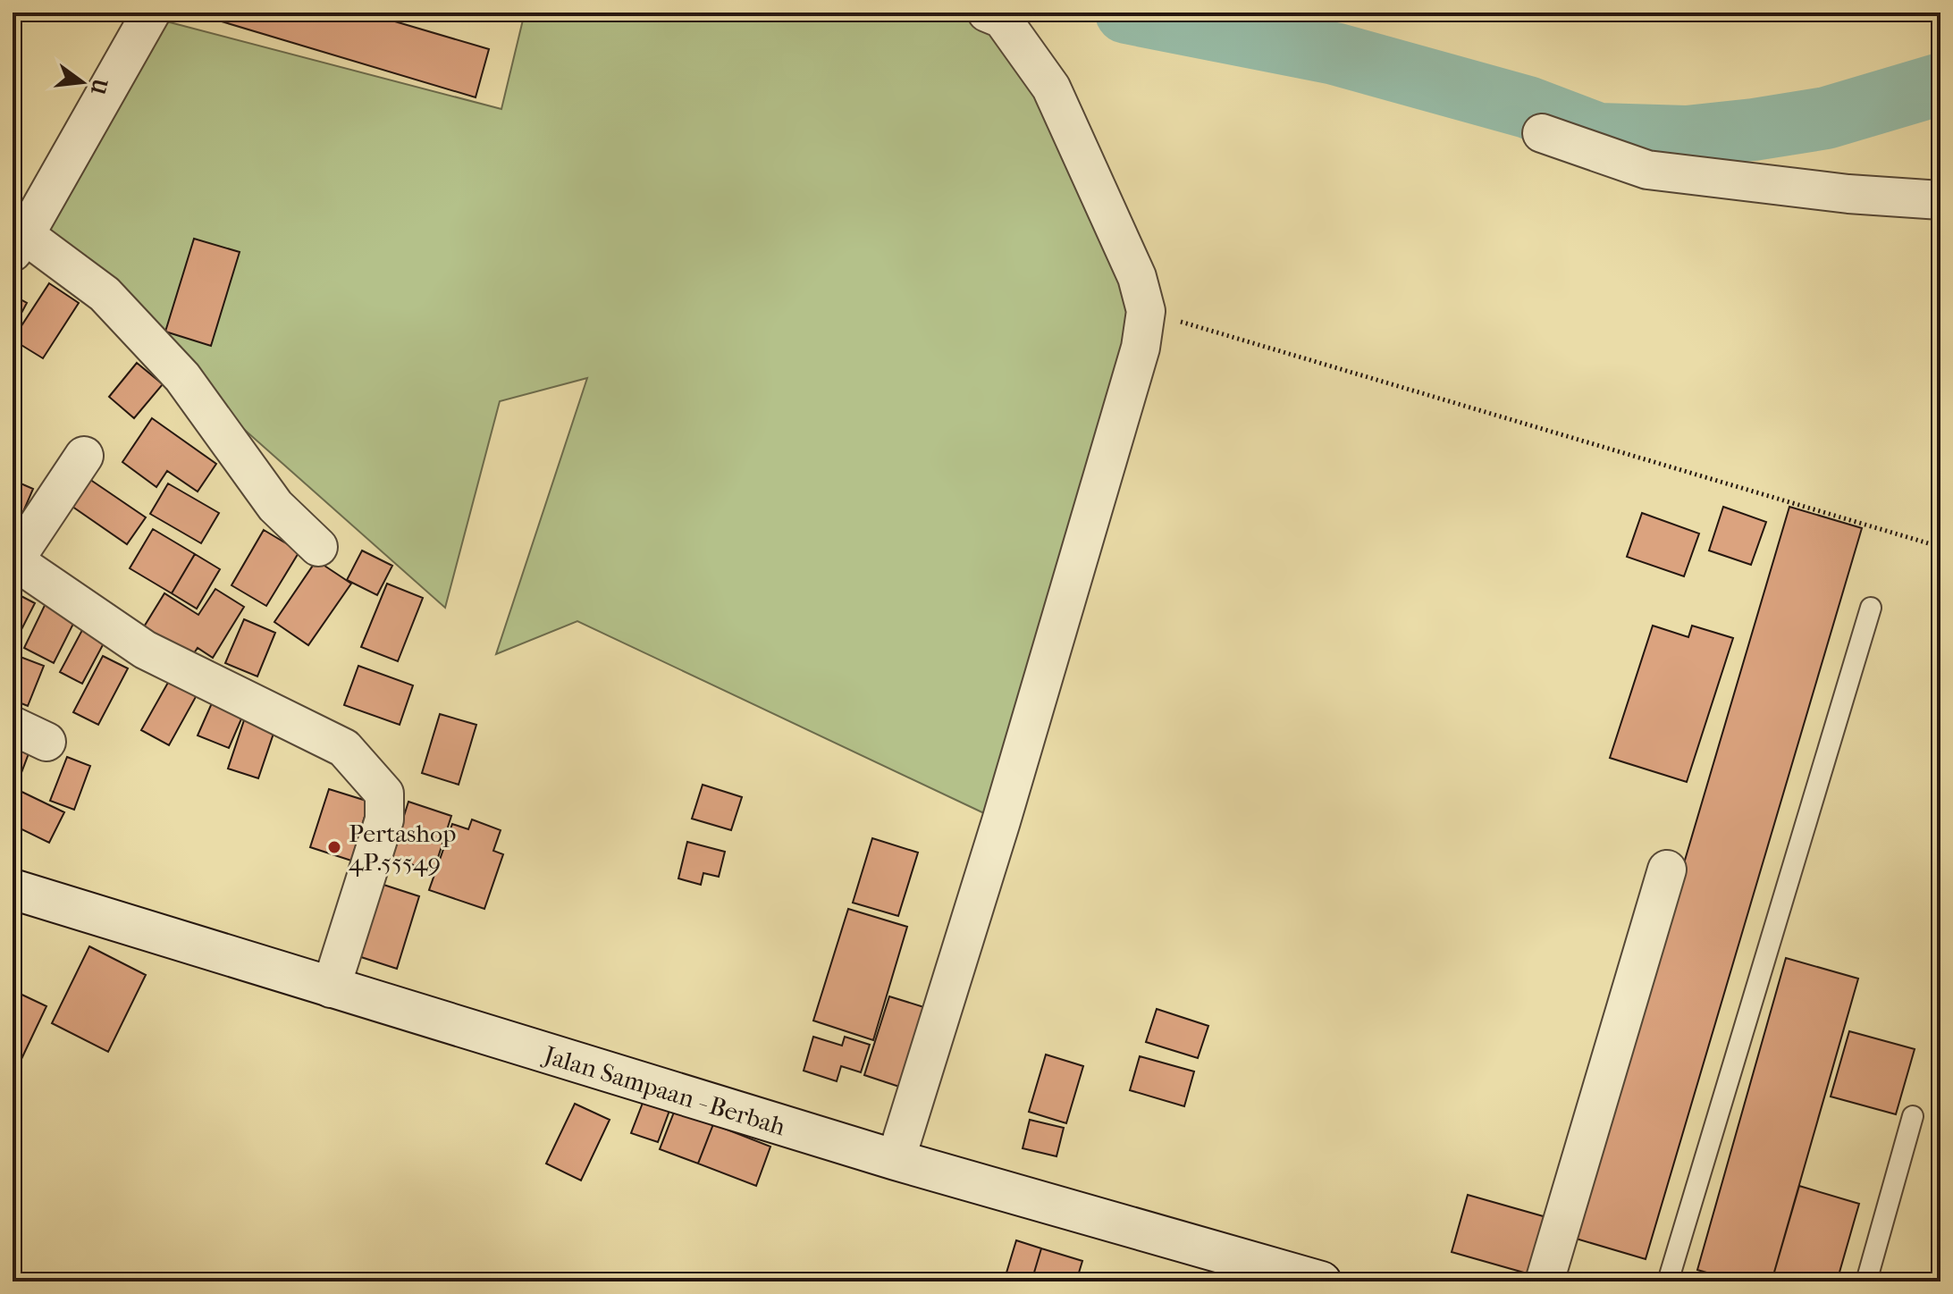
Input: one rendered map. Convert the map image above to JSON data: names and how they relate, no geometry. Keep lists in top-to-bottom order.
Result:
{
  "streets": {
    "main road": ["Jalan Sampaan - Berbah"]
  },
  "places": ["Pertashop 4P.55549"],
  "north": "right"
}
